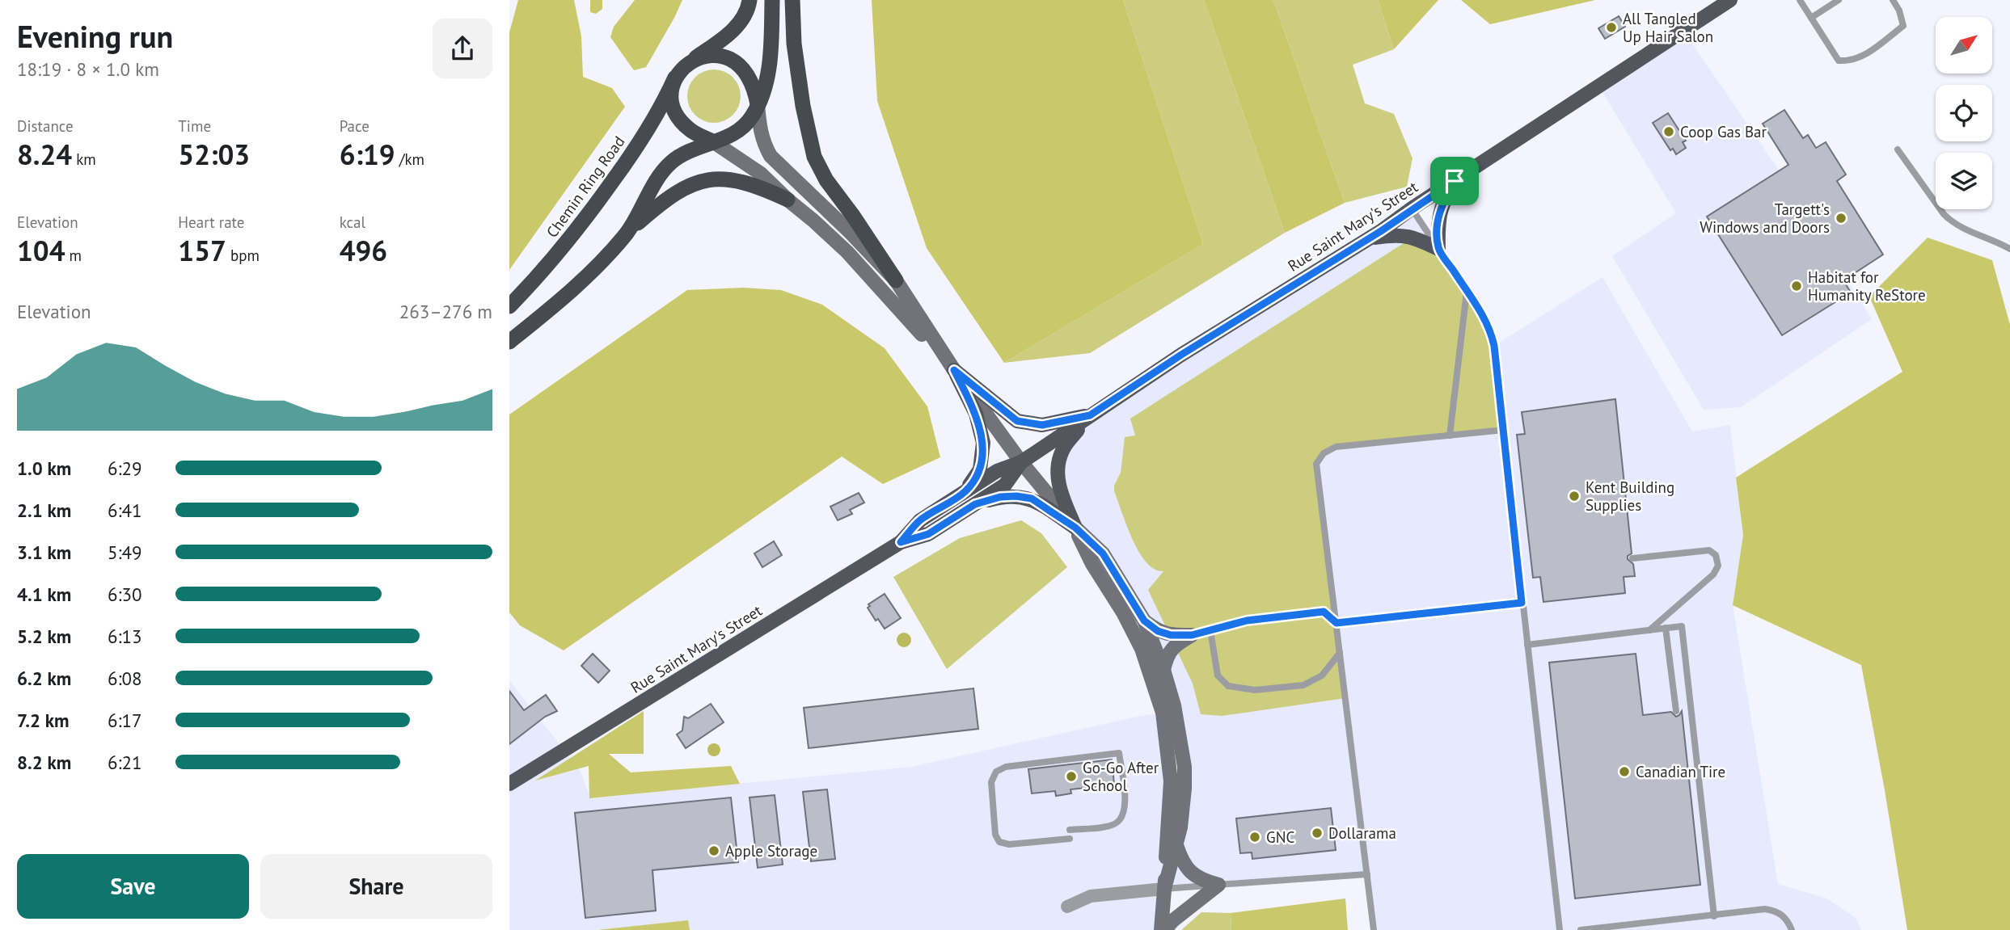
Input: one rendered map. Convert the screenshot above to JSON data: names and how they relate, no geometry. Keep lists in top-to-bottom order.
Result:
{
  "streets": {
    "highway": ["Chemin Ring Road"],
    "main road": ["Rue Saint Mary's Street"]
  },
  "places": [
    "All Tangled Up Hair Salon",
    "Coop Gas Bar",
    "Targett's Windows and Doors",
    "Habitat for Humanity ReStore",
    "Kent Building Supplies",
    "Canadian Tire",
    "Go-Go After School",
    "Dollarama",
    "GNC",
    "Apple Storage"
  ],
  "north": "top right",
  "page": {
    "heading": ["Evening run", "18:19 · 8 × 1.0 km"],
    "stats": [
      ["Distance", "8.24 km"],
      ["Time", "52:03"],
      ["Pace", "6:19 /km"],
      ["Elevation", "104 m"],
      ["Heart rate", "157 bpm"],
      ["kcal", "496"]
    ],
    "chart": ["Elevation", "263–276 m"],
    "list": [
      {
        "name": "1.0 km",
        "note": "6:29"
      },
      {
        "name": "2.1 km",
        "note": "6:41"
      },
      {
        "name": "3.1 km",
        "note": "5:49"
      },
      {
        "name": "4.1 km",
        "note": "6:30"
      },
      {
        "name": "5.2 km",
        "note": "6:13"
      },
      {
        "name": "6.2 km",
        "note": "6:08"
      },
      {
        "name": "7.2 km",
        "note": "6:17"
      },
      {
        "name": "8.2 km",
        "note": "6:21"
      }
    ],
    "buttons": ["Save", "Share"]
  }
}
